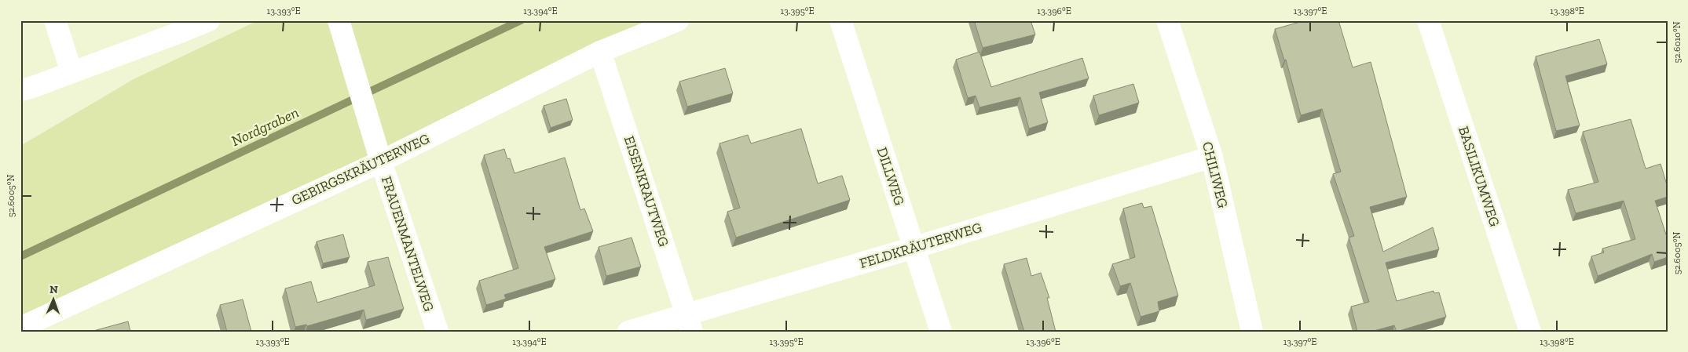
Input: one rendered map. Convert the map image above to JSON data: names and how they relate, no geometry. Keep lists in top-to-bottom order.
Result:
{
  "streets": {
    "lane": [
      "GEBIRGSKRÄUTERWEG",
      "CHILIWEG",
      "DILLWEG",
      "BASILIKUMWEG",
      "EISENKRAUTWEG",
      "FRAUENMANTELWEG",
      "FELDKRÄUTERWEG"
    ]
  },
  "crossings": [
    ["GEBIRGSKRÄUTERWEG", "EISENKRAUTWEG"],
    ["GEBIRGSKRÄUTERWEG", "FRAUENMANTELWEG"],
    ["CHILIWEG", "FELDKRÄUTERWEG"],
    ["DILLWEG", "FELDKRÄUTERWEG"],
    ["EISENKRAUTWEG", "FELDKRÄUTERWEG"]
  ],
  "water": ["Nordgraben"],
  "north": "top",
  "coordinates": [
    "13.393°E",
    "13.394°E",
    "13.395°E",
    "13.396°E",
    "13.397°E",
    "13.398°E",
    "52.6010°N",
    "52.6005°N"
  ]
}
